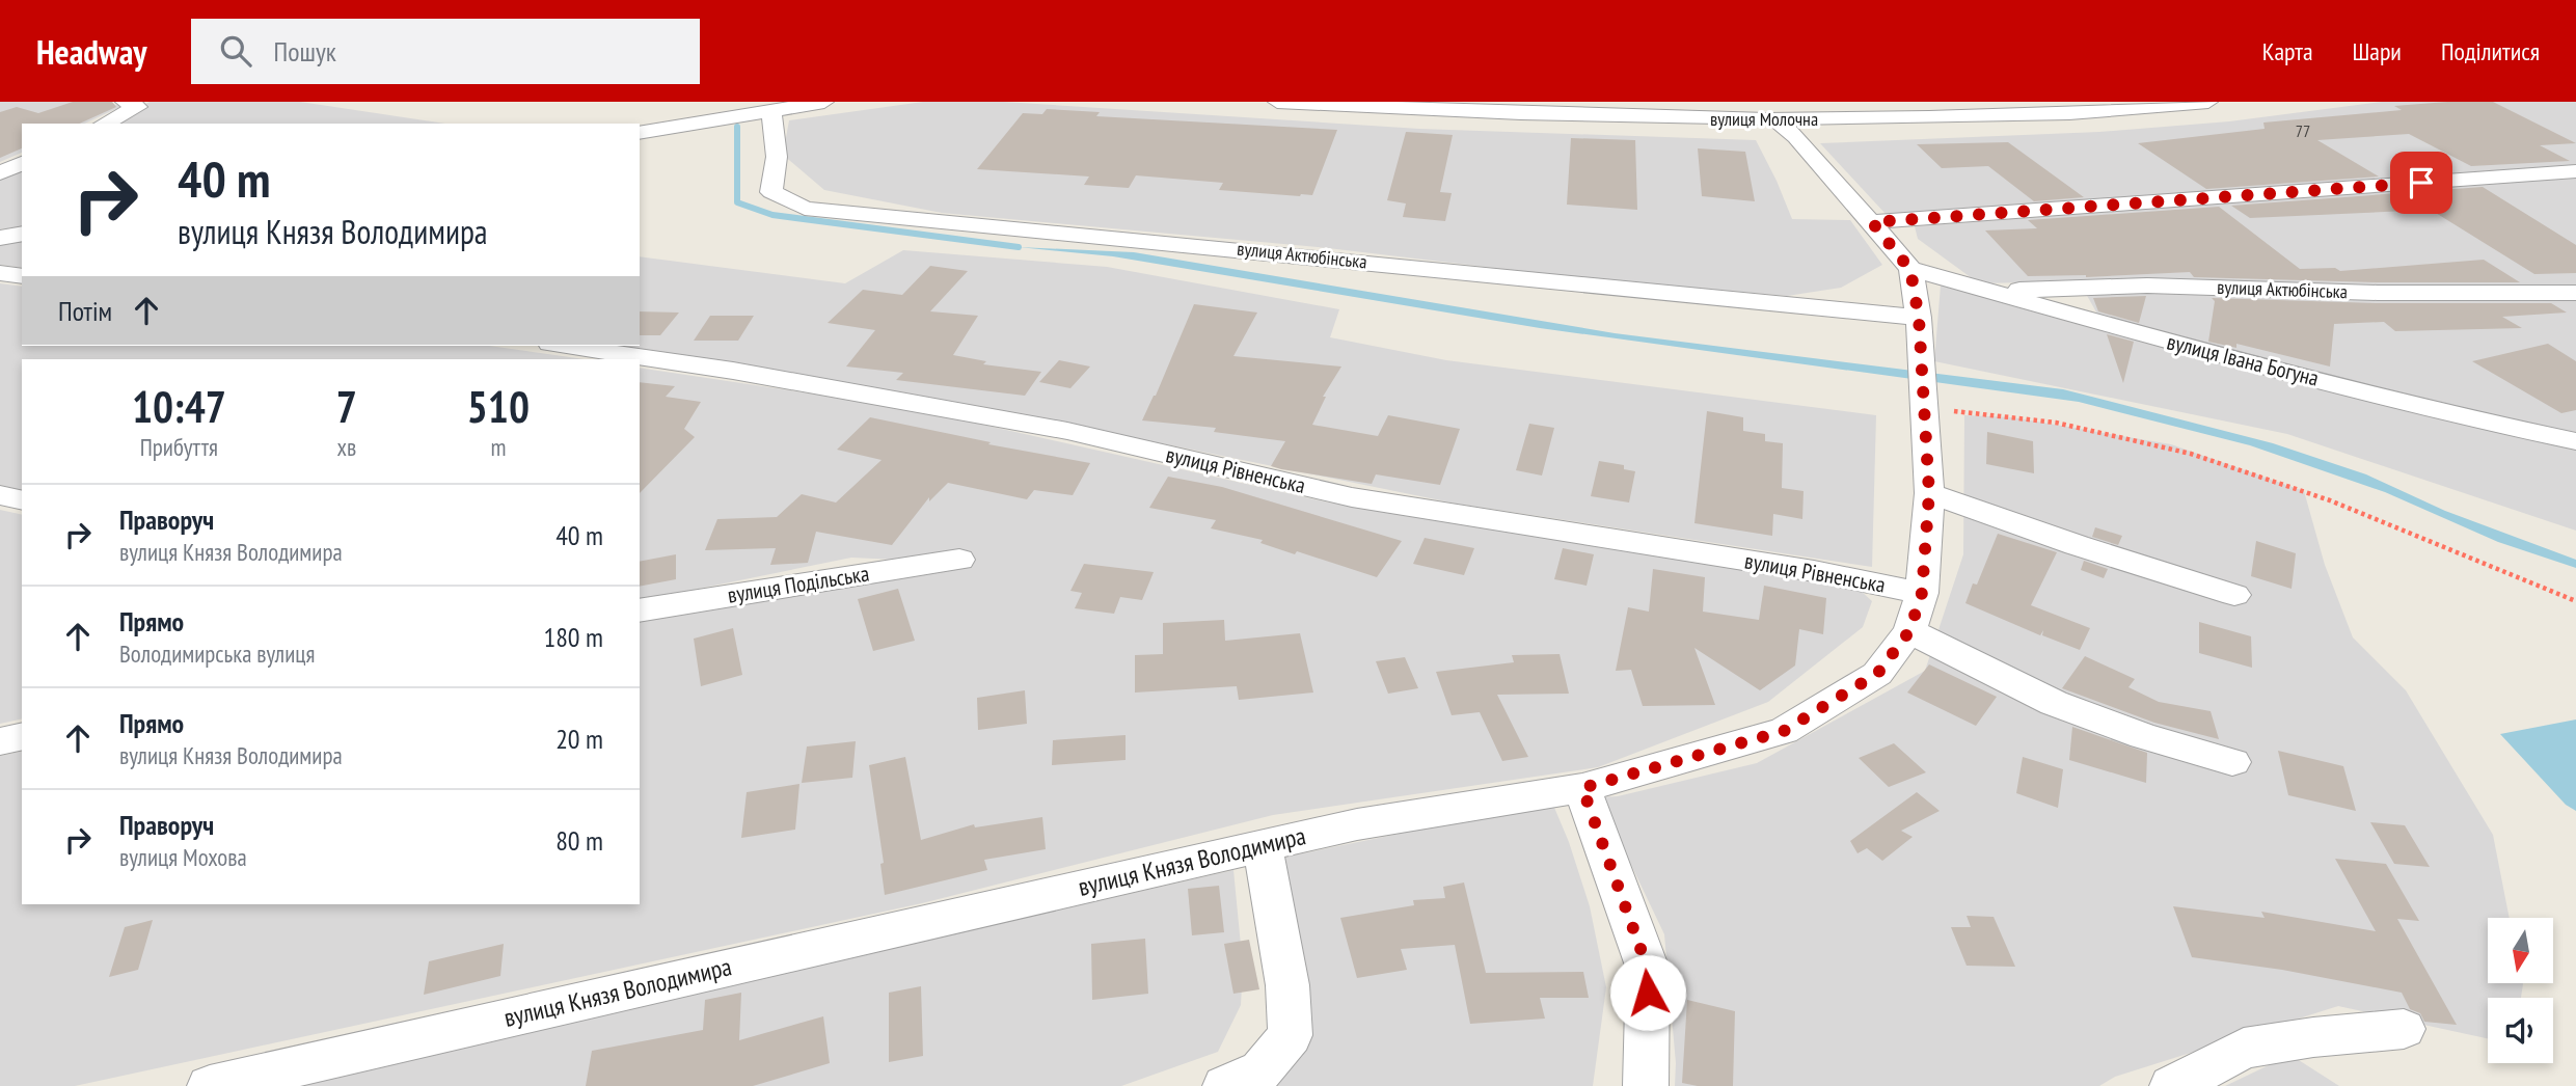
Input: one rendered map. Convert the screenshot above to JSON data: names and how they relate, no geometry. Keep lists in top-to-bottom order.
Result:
{
  "streets": {
    "street": [
      "вулиця Молочна",
      "вулиця Актюбінська",
      "вулиця Івана Богуна",
      "вулиця Рівненська",
      "вулиця Подільська",
      "вулиця Князя Володимира"
    ]
  },
  "crossings": [
    ["вулиця Актюбінська", "вулиця Івана Богуна"],
    ["вулиця Актюбінська", "вулиця Князя Володимира"],
    ["вулиця Рівненська", "вулиця Князя Володимира"]
  ],
  "house_numbers": ["77"],
  "north": "bottom",
  "page": {
    "header": "Headway",
    "search": "Пошук",
    "nav": ["Карта", "Шари", "Поділитися"],
    "turn": ["40 m", "вулиця Князя Володимира"],
    "then": "Потім",
    "eta": [
      "10:47",
      "Прибуття",
      "7",
      "хв",
      "510",
      "m"
    ],
    "list": [
      {
        "name": "Праворуч",
        "note": "вулиця Князя Володимира",
        "value": "40 m"
      },
      {
        "name": "Прямо",
        "note": "Володимирська вулиця",
        "value": "180 m"
      },
      {
        "name": "Прямо",
        "note": "вулиця Князя Володимира",
        "value": "20 m"
      },
      {
        "name": "Праворуч",
        "note": "вулиця Мохова",
        "value": "80 m"
      }
    ]
  }
}
